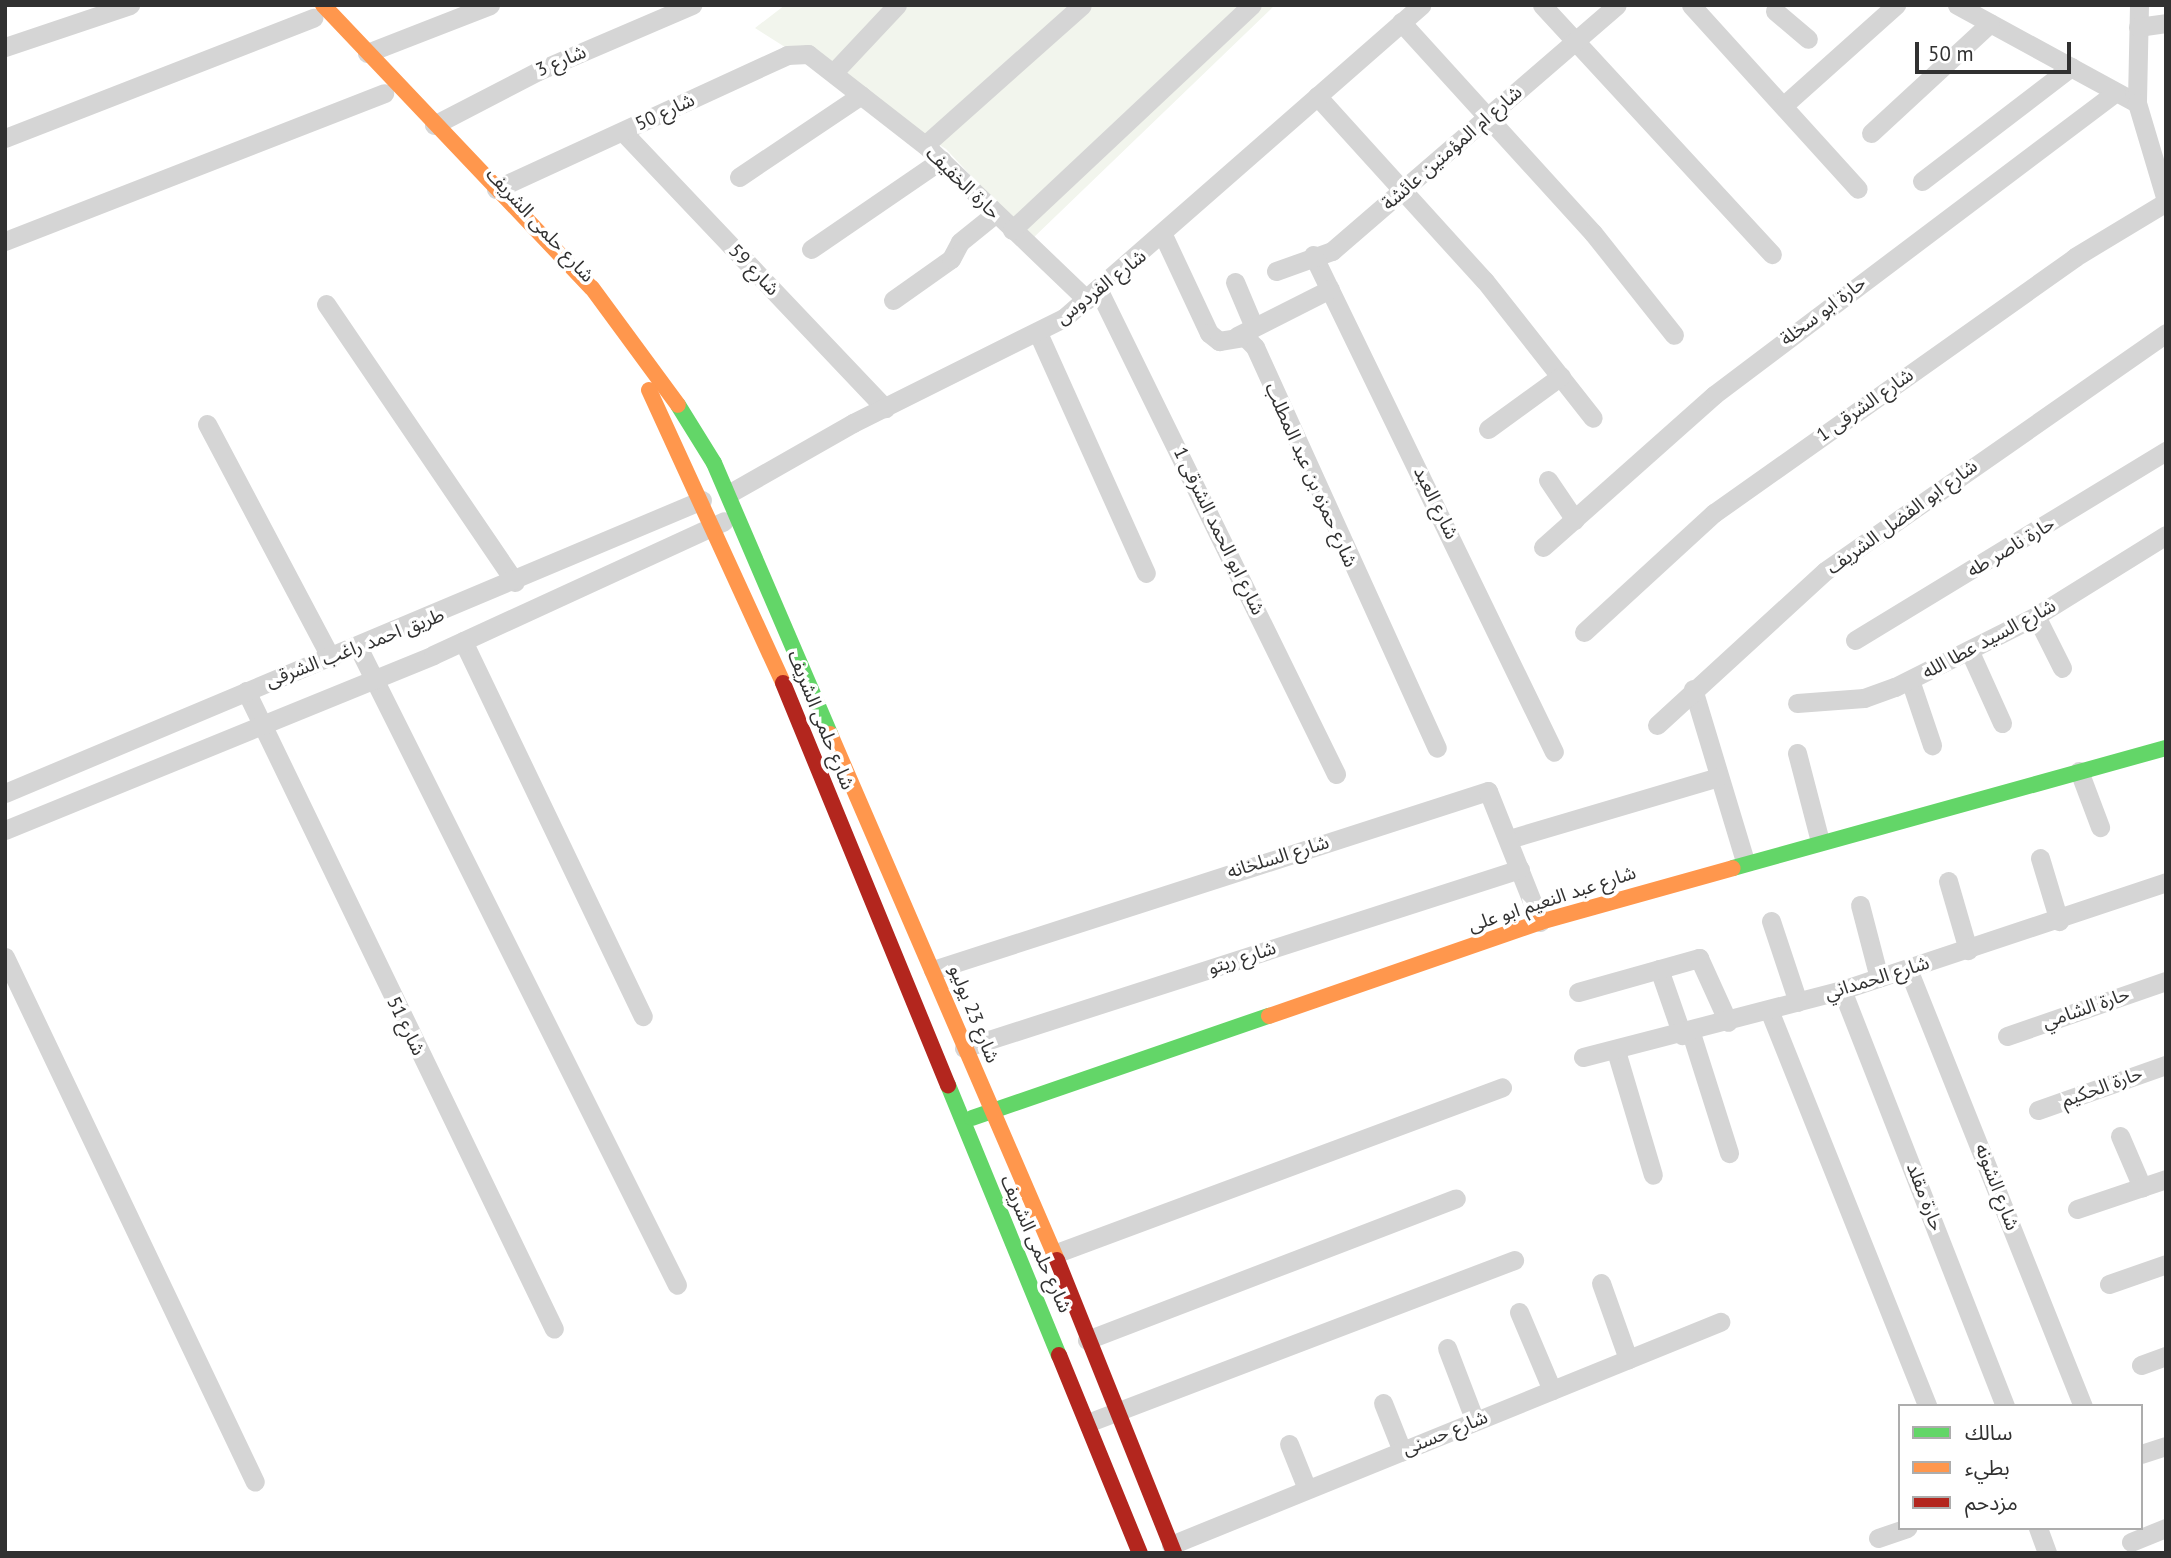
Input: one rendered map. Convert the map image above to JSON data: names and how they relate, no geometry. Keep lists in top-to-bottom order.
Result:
{
  "streets": {
    "street": [
      "شارع 3",
      "شارع 50",
      "شارع ام المؤمنين عائشة",
      "حارة الخفيف",
      "شارع حلمى الشريف",
      "شارع 59",
      "شارع الفردوس",
      "حارة ابو سخلة",
      "شارع الشرقى 1",
      "شارع حمزه بن عبد المطلب",
      "شارع العبد",
      "شارع ابو الفضل الشريف",
      "شارع ابو الحمد الشرقى 1",
      "حارة ناصر طه",
      "شارع السيد عطا الله",
      "طريق احمد راغب الشرقى",
      "شارع السلخانه",
      "شارع عبد النعيم ابو على",
      "شارع ريتو",
      "شارع الحمداني",
      "حارة الشامي",
      "شارع 23 يوليو",
      "شارع 51",
      "حارة الحكيم",
      "شارع الشونه",
      "حارة مقلد",
      "شارع حسنى"
    ]
  },
  "crossings": [
    ["شارع 3", "شارع حلمى الشريف"],
    ["شارع 50", "حارة الخفيف"],
    ["شارع 50", "شارع حلمى الشريف"],
    ["شارع 50", "شارع 59"],
    ["شارع ام المؤمنين عائشة", "شارع العبد"],
    ["حارة الخفيف", "شارع الفردوس"],
    ["حارة الخفيف", "شارع ابو الحمد الشرقى 1"],
    ["شارع حلمى الشريف", "شارع الفردوس"],
    ["شارع حلمى الشريف", "طريق احمد راغب الشرقى"],
    ["شارع حلمى الشريف", "شارع عبد النعيم ابو على"],
    ["شارع حلمى الشريف", "شارع 23 يوليو"],
    ["شارع 59", "شارع الفردوس"],
    ["شارع الفردوس", "شارع ابو الحمد الشرقى 1"],
    ["شارع الفردوس", "شارع 23 يوليو"],
    ["طريق احمد راغب الشرقى", "شارع 51"],
    ["شارع السلخانه", "شارع عبد النعيم ابو على"],
    ["شارع السلخانه", "شارع ريتو"],
    ["شارع السلخانه", "شارع 23 يوليو"],
    ["شارع عبد النعيم ابو على", "شارع 23 يوليو"],
    ["شارع ريتو", "شارع 23 يوليو"],
    ["شارع الحمداني", "شارع الشونه"],
    ["شارع الحمداني", "حارة مقلد"],
    ["شارع 23 يوليو", "شارع حسنى"]
  ],
  "legend": ["سالك", "بطيء", "مزدحم"],
  "scale_bar": "50 m"
}
